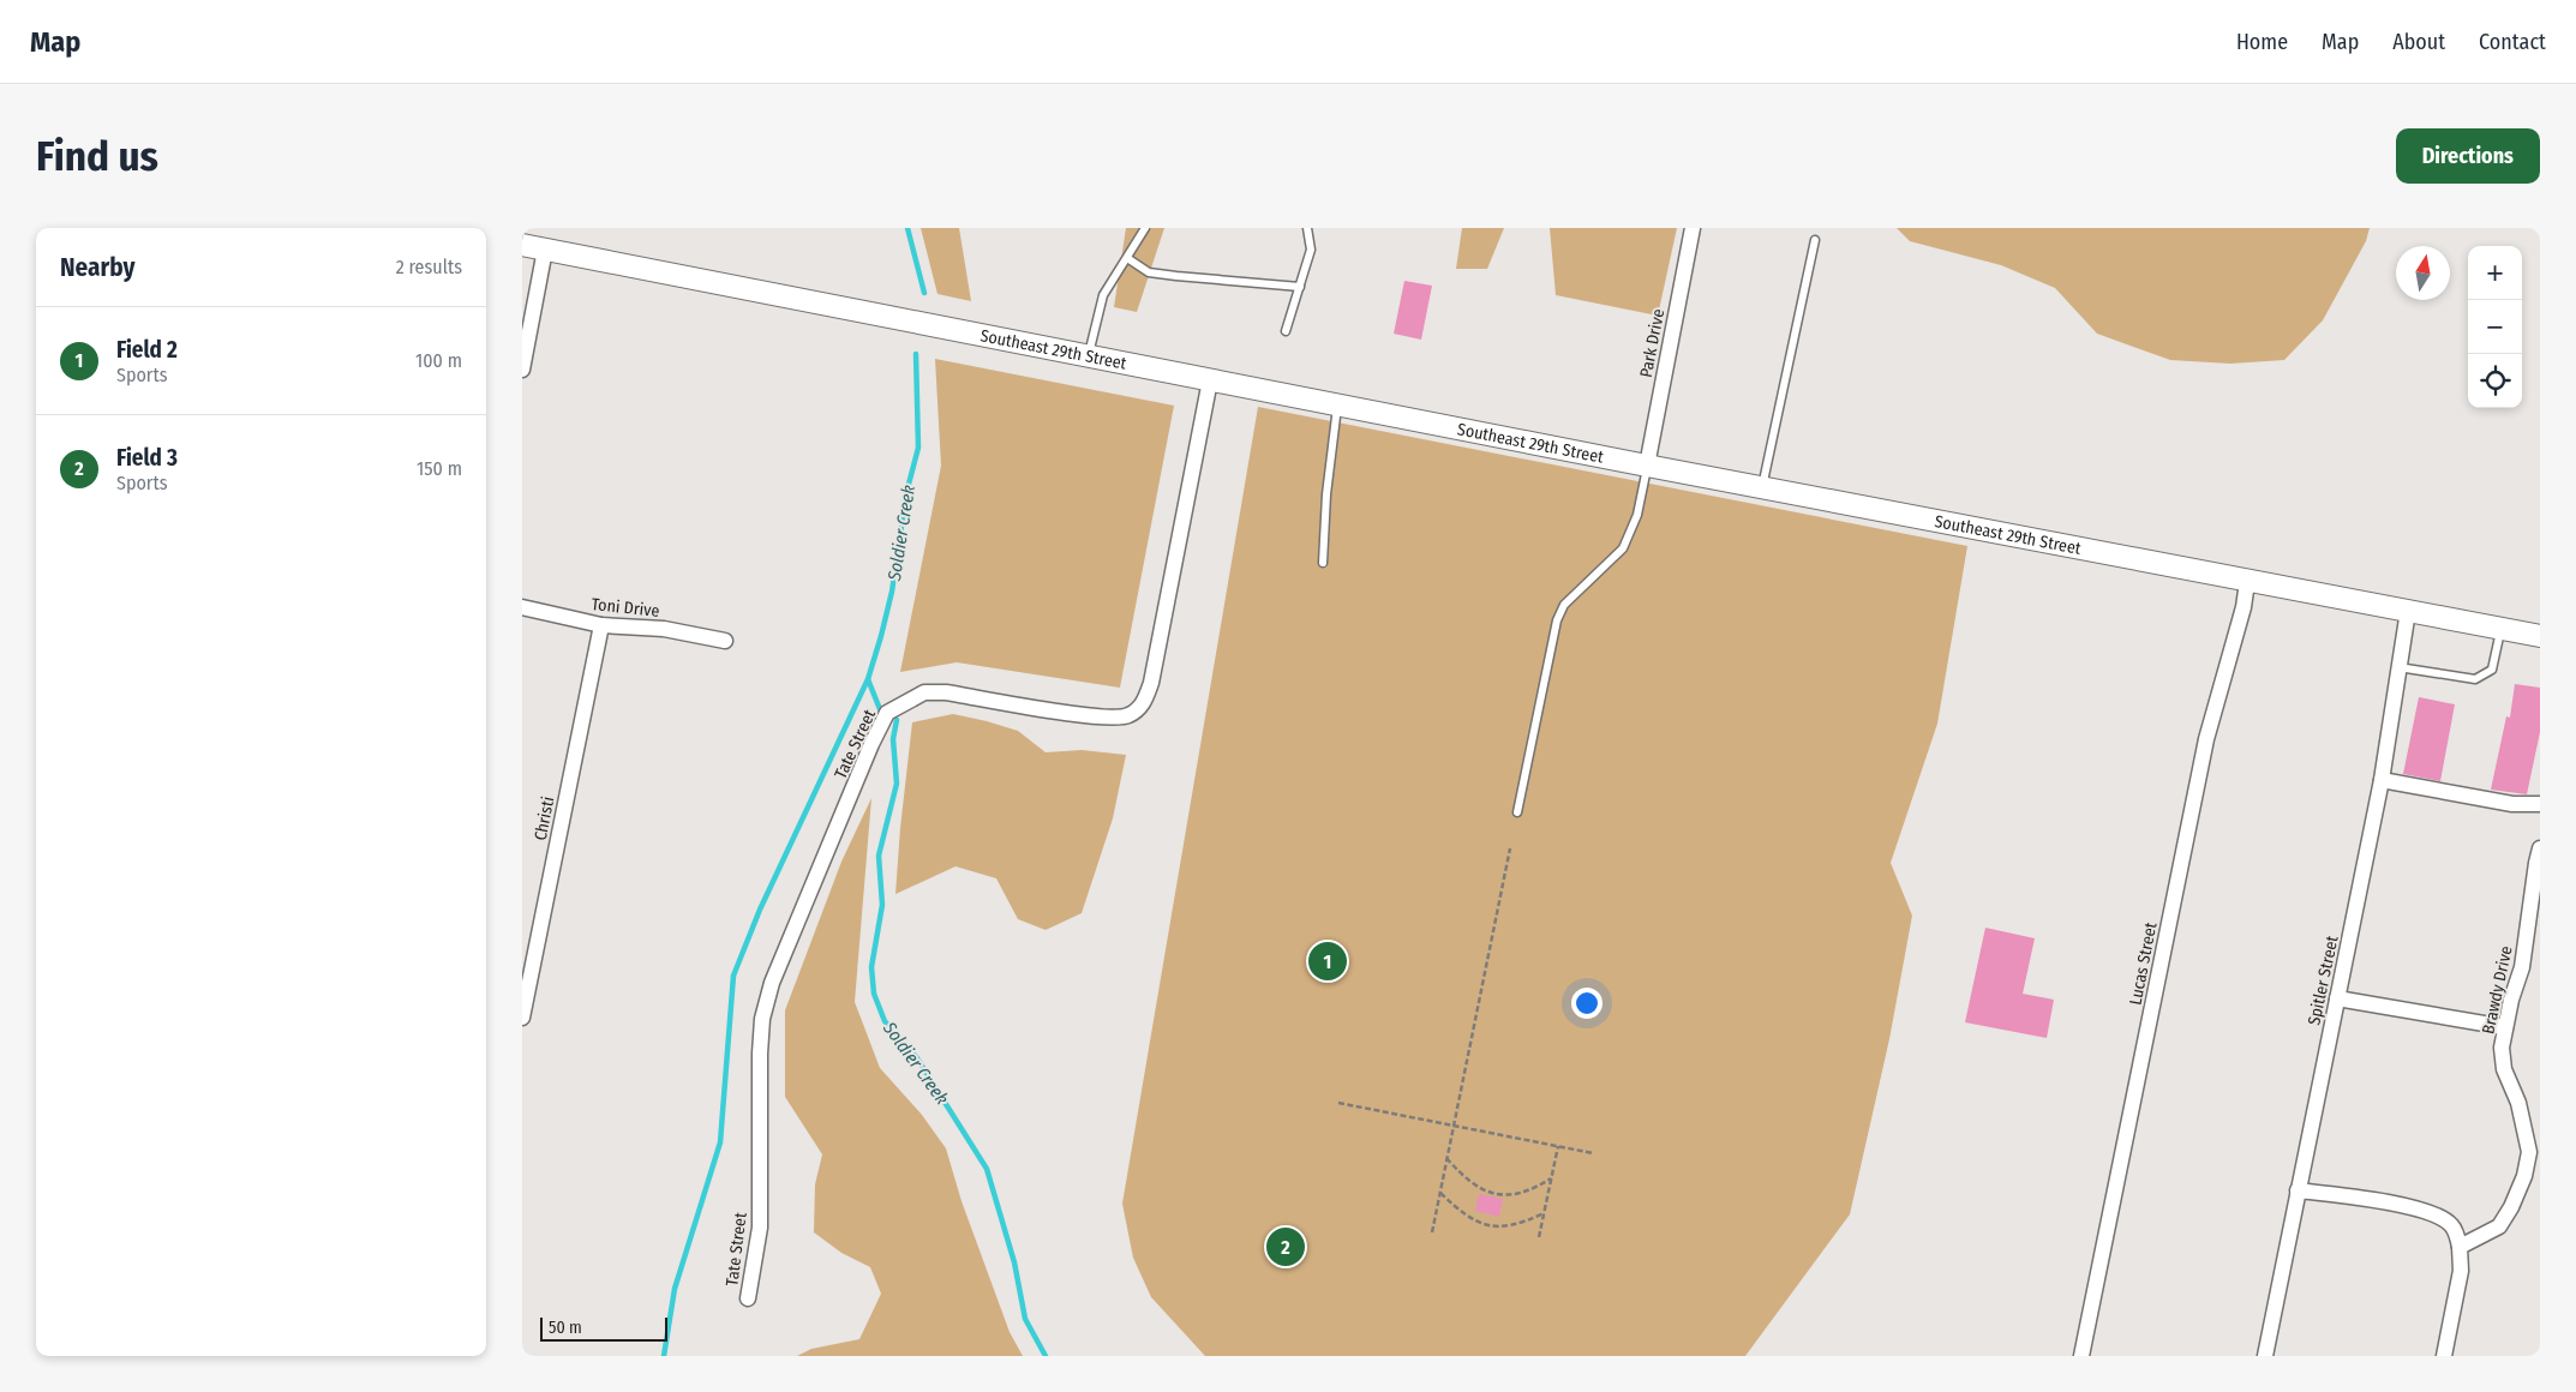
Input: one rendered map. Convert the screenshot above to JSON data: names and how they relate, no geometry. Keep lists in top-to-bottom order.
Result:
{
  "streets": {
    "main road": ["Southeast 29th Street"],
    "street": [
      "Park Drive",
      "Toni Drive",
      "Tate Street",
      "Christi",
      "Lucas Street",
      "Spitler Street",
      "Brawdy Drive"
    ]
  },
  "crossings": [
    ["Park Drive", "Southeast 29th Street"],
    ["Southeast 29th Street", "Tate Street"],
    ["Southeast 29th Street", "Lucas Street"],
    ["Southeast 29th Street", "Spitler Street"],
    ["Toni Drive", "Christi"]
  ],
  "water": ["Soldier Creek"],
  "scale_bar": "50 m",
  "north": "top",
  "page": {
    "header": "Map",
    "nav": [
      "Home",
      "Map",
      "About",
      "Contact"
    ],
    "buttons": "Directions",
    "title": "Find us",
    "heading": ["Nearby", "2 results"],
    "map_buttons": ["+", "−"],
    "list": [
      {
        "mark": "1",
        "name": "Field 2",
        "note": "Sports",
        "value": "100 m"
      },
      {
        "mark": "2",
        "name": "Field 3",
        "note": "Sports",
        "value": "150 m"
      }
    ],
    "pins": ["1", "2"],
    "scale": "50 m"
  }
}
